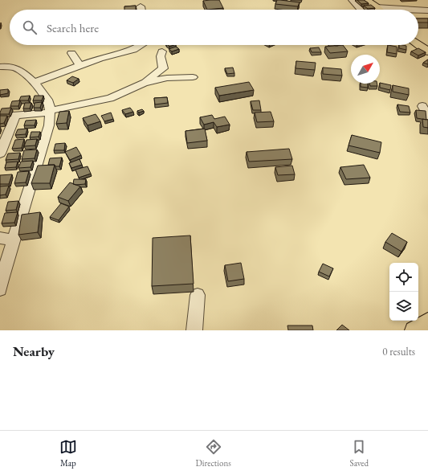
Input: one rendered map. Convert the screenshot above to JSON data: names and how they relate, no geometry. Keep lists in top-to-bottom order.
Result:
{
  "north": "top right",
  "page": {
    "search": "Search here",
    "heading": ["Nearby", "0 results"],
    "nav": ["Map", "Directions", "Saved"]
  }
}
